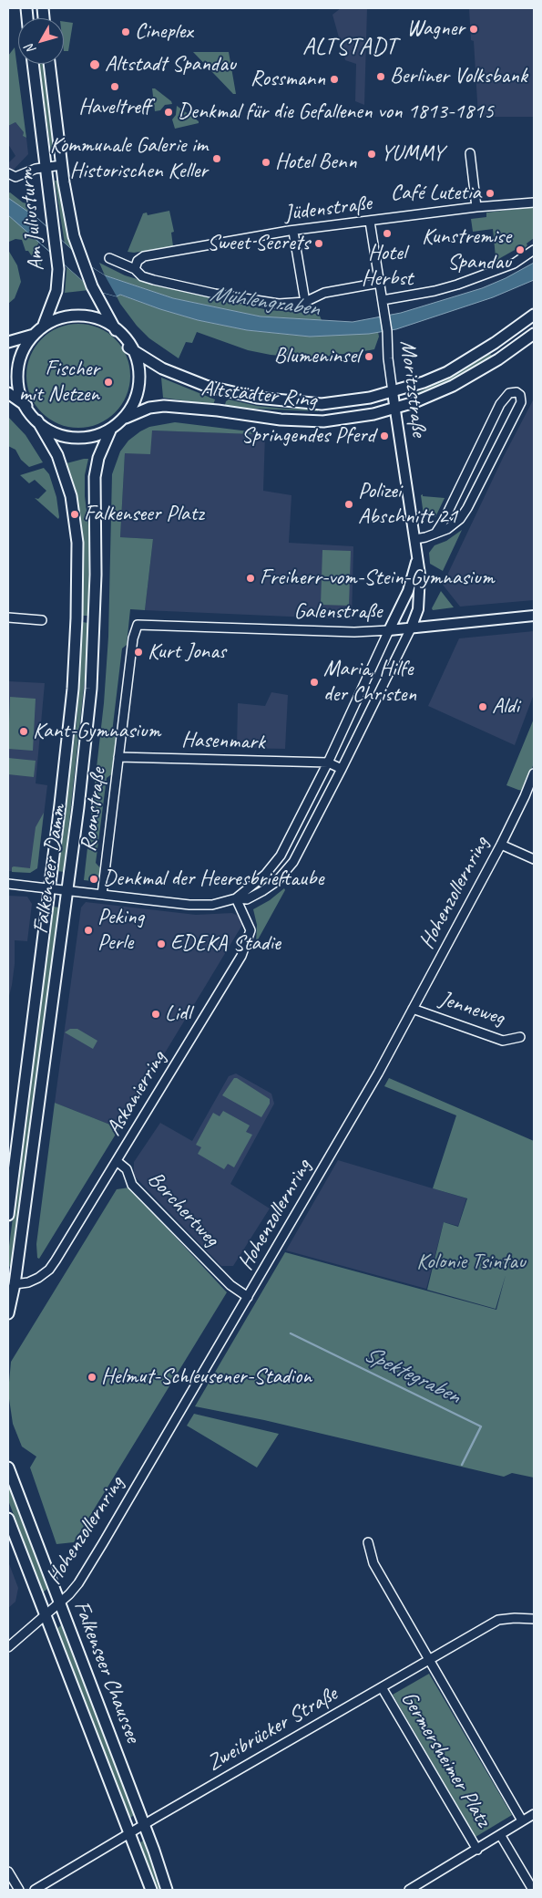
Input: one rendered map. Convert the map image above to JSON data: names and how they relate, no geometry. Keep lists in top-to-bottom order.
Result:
{
  "streets": {
    "main road": [
      "Am Juliusturm",
      "Altstädter Ring",
      "Falkenseer Damm",
      "Falkenseer Chaussee"
    ],
    "street": [
      "Jüdenstraße",
      "Moritzstraße",
      "Galenstraße",
      "Hasenmark",
      "Roonstraße",
      "Hohenzollernring",
      "Jenneweg",
      "Askanierring",
      "Borchertweg",
      "Zweibrücker Straße",
      "Germersheimer Platz"
    ]
  },
  "crossings": [
    ["Jüdenstraße", "Moritzstraße"],
    ["Am Juliusturm", "Altstädter Ring"],
    ["Am Juliusturm", "Falkenseer Damm"],
    ["Moritzstraße", "Altstädter Ring"],
    ["Moritzstraße", "Galenstraße"],
    ["Altstädter Ring", "Falkenseer Damm"],
    ["Galenstraße", "Roonstraße"],
    ["Hasenmark", "Roonstraße"],
    ["Falkenseer Damm", "Askanierring"],
    ["Hohenzollernring", "Jenneweg"],
    ["Hohenzollernring", "Borchertweg"],
    ["Hohenzollernring", "Falkenseer Chaussee"],
    ["Askanierring", "Borchertweg"],
    ["Falkenseer Chaussee", "Zweibrücker Straße"],
    ["Zweibrücker Straße", "Germersheimer Platz"]
  ],
  "districts": ["ALTSTADT"],
  "water": ["Mühlengraben", "Spektegraben"],
  "parks": ["Kolonie Tsintau"],
  "places": [
    "Wagner",
    "Cineplex",
    "Altstadt Spandau",
    "Berliner Volksbank",
    "Rossmann",
    "Haveltreff",
    "Denkmal für die Gefallenen von 1813-1815",
    "YUMMY",
    "Kommunale Galerie im Historischen Keller",
    "Hotel Benn",
    "Café Lutetia",
    "Hotel Herbst",
    "Sweet Secrets",
    "Kunstremise Spandau",
    "Blumeninsel",
    "Fischer mit Netzen",
    "Springendes Pferd",
    "Polizei Abschnitt 21",
    "Falkenseer Platz",
    "Freiherr-vom-Stein-Gymnasium",
    "Kurt Jonas",
    "Maria, Hilfe der Christen",
    "Aldi",
    "Kant-Gymnasium",
    "Denkmal der Heeresbrieftaube",
    "Peking Perle",
    "EDEKA Stadie",
    "Lidl",
    "Helmut-Schleusener-Stadion"
  ],
  "north": "bottom left"
}
